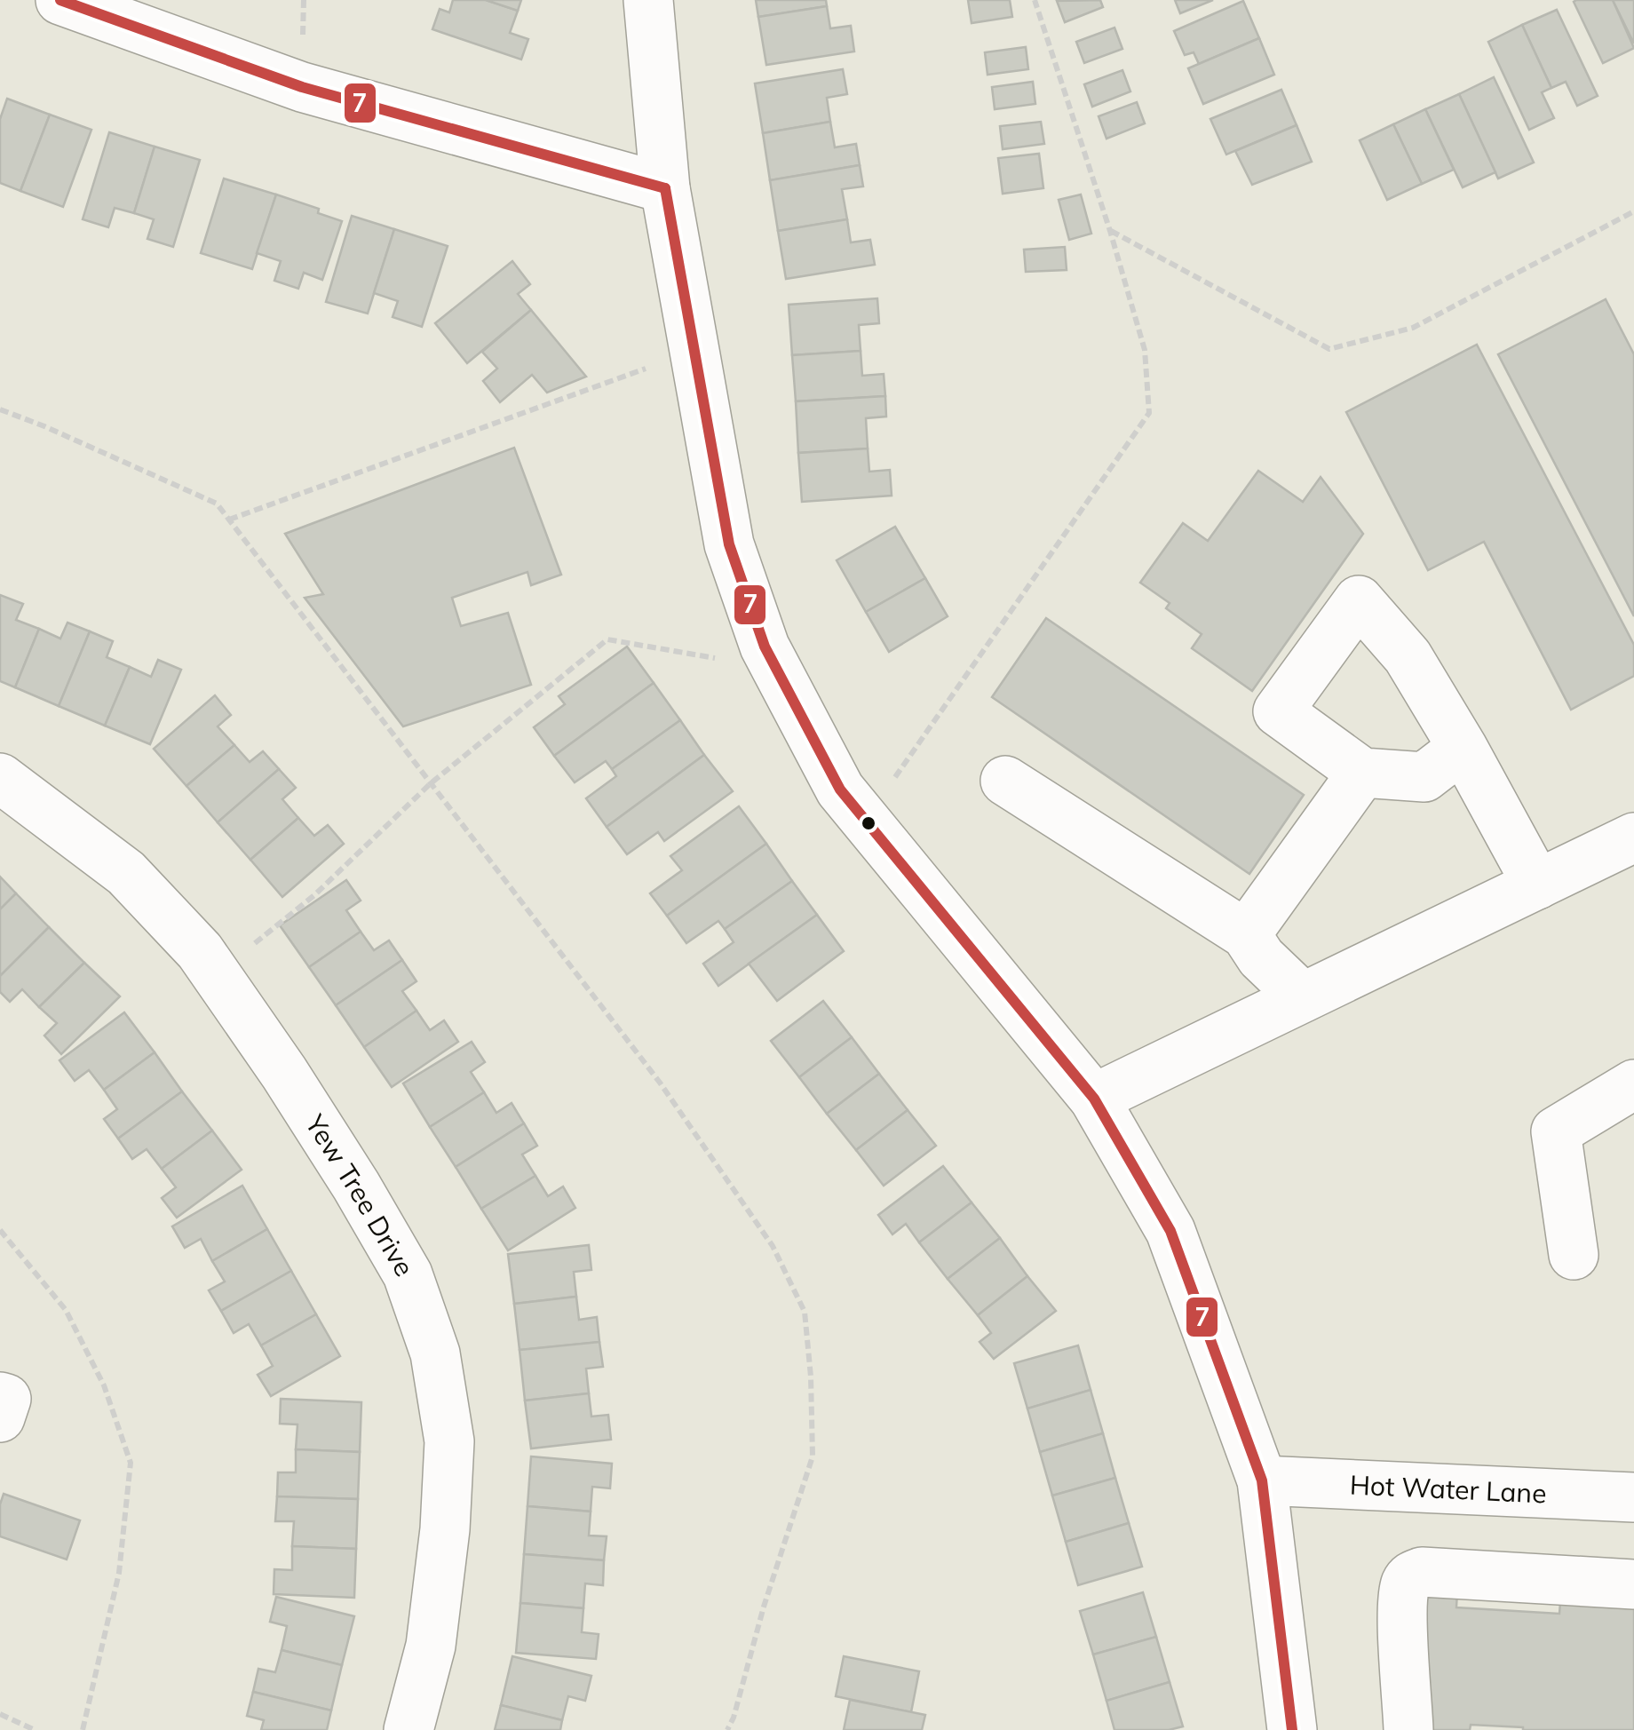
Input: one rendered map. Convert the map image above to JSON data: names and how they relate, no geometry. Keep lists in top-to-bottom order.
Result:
{
  "streets": {
    "street": ["Yew Tree Drive", "Hot Water Lane"]
  },
  "lines": ["transit line 7"]
}
